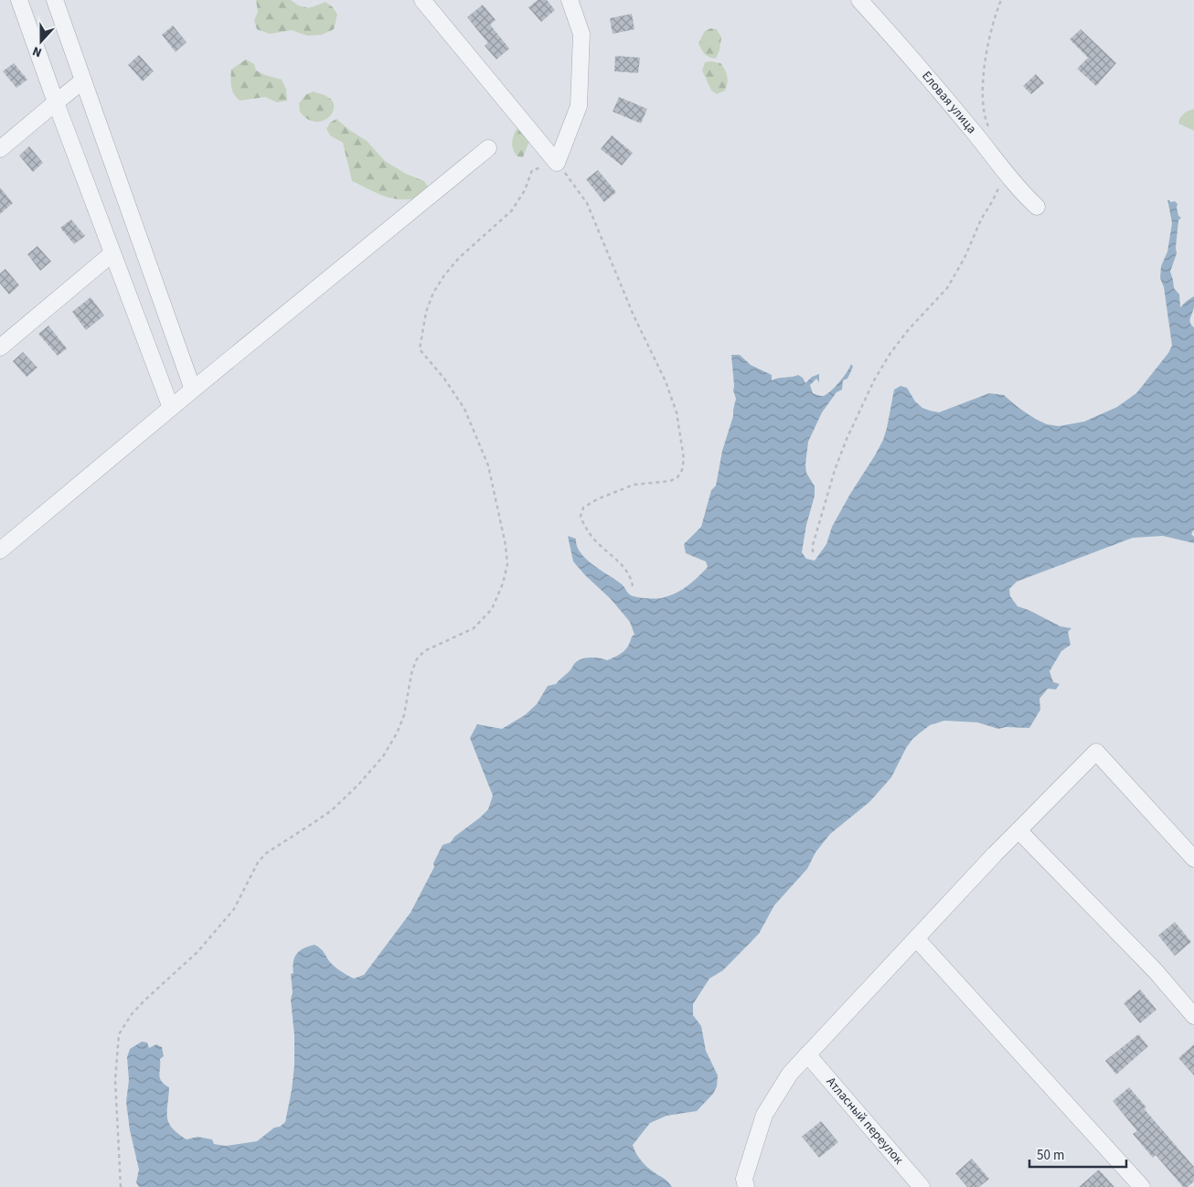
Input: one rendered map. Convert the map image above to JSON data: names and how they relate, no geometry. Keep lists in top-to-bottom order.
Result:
{
  "streets": {
    "street": ["Еловая улица", "Атласный переулок"]
  },
  "scale_bar": "50 m",
  "north": "bottom"
}
